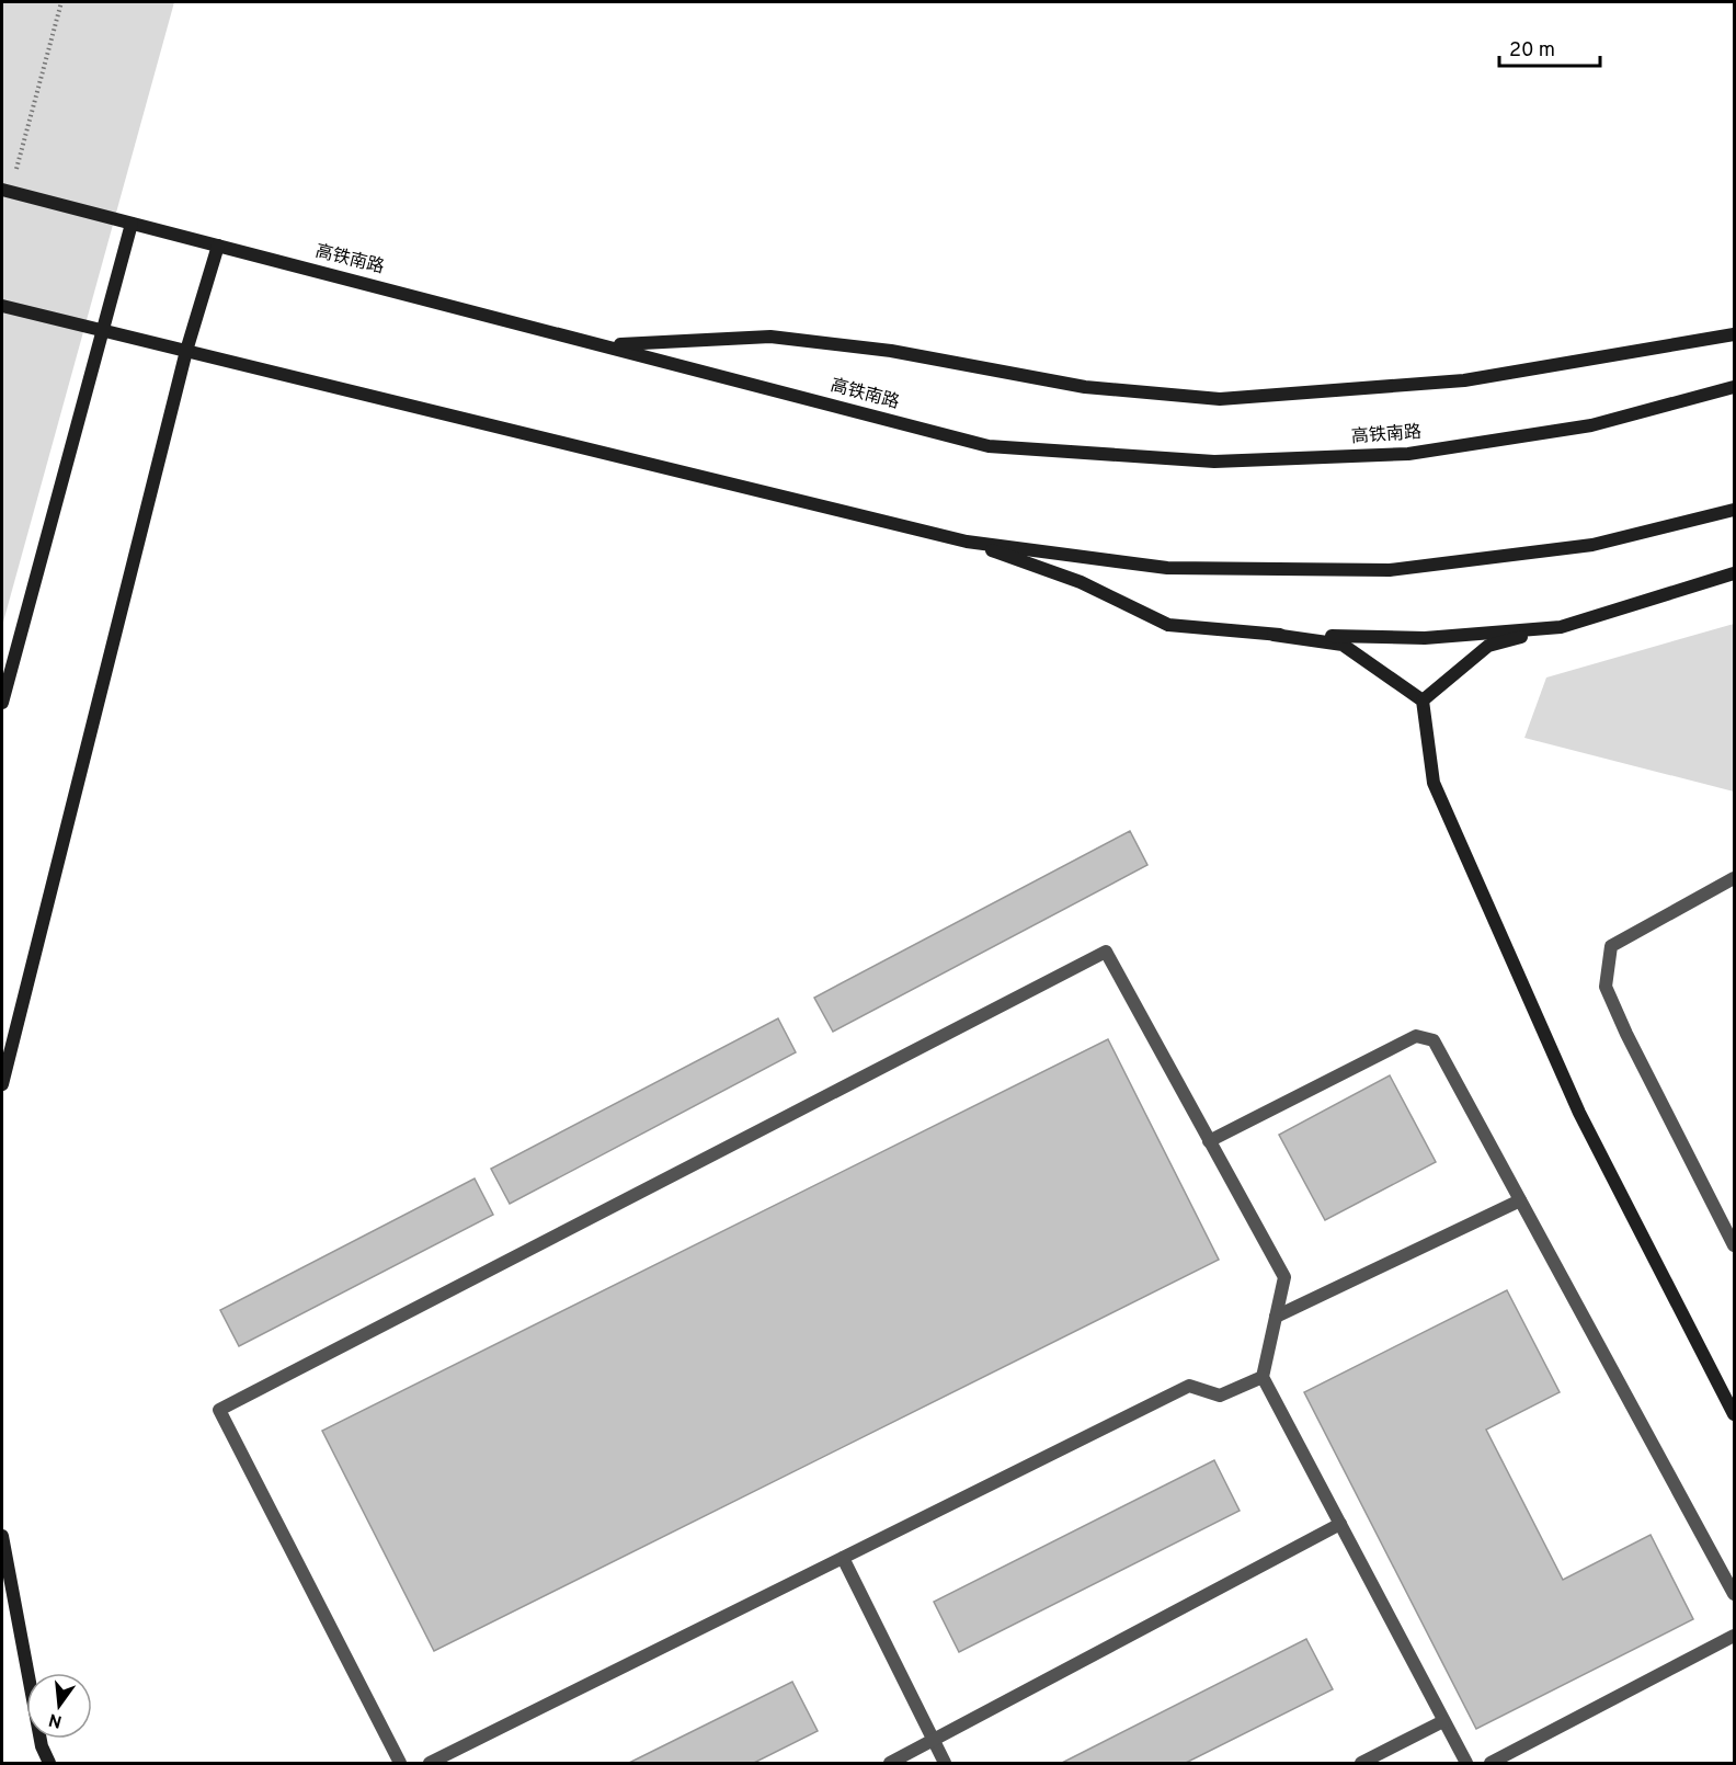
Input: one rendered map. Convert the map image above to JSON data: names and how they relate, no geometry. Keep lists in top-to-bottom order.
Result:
{
  "streets": {
    "main road": ["高铁南路"]
  },
  "scale_bar": "20 m",
  "north": "bottom"
}
